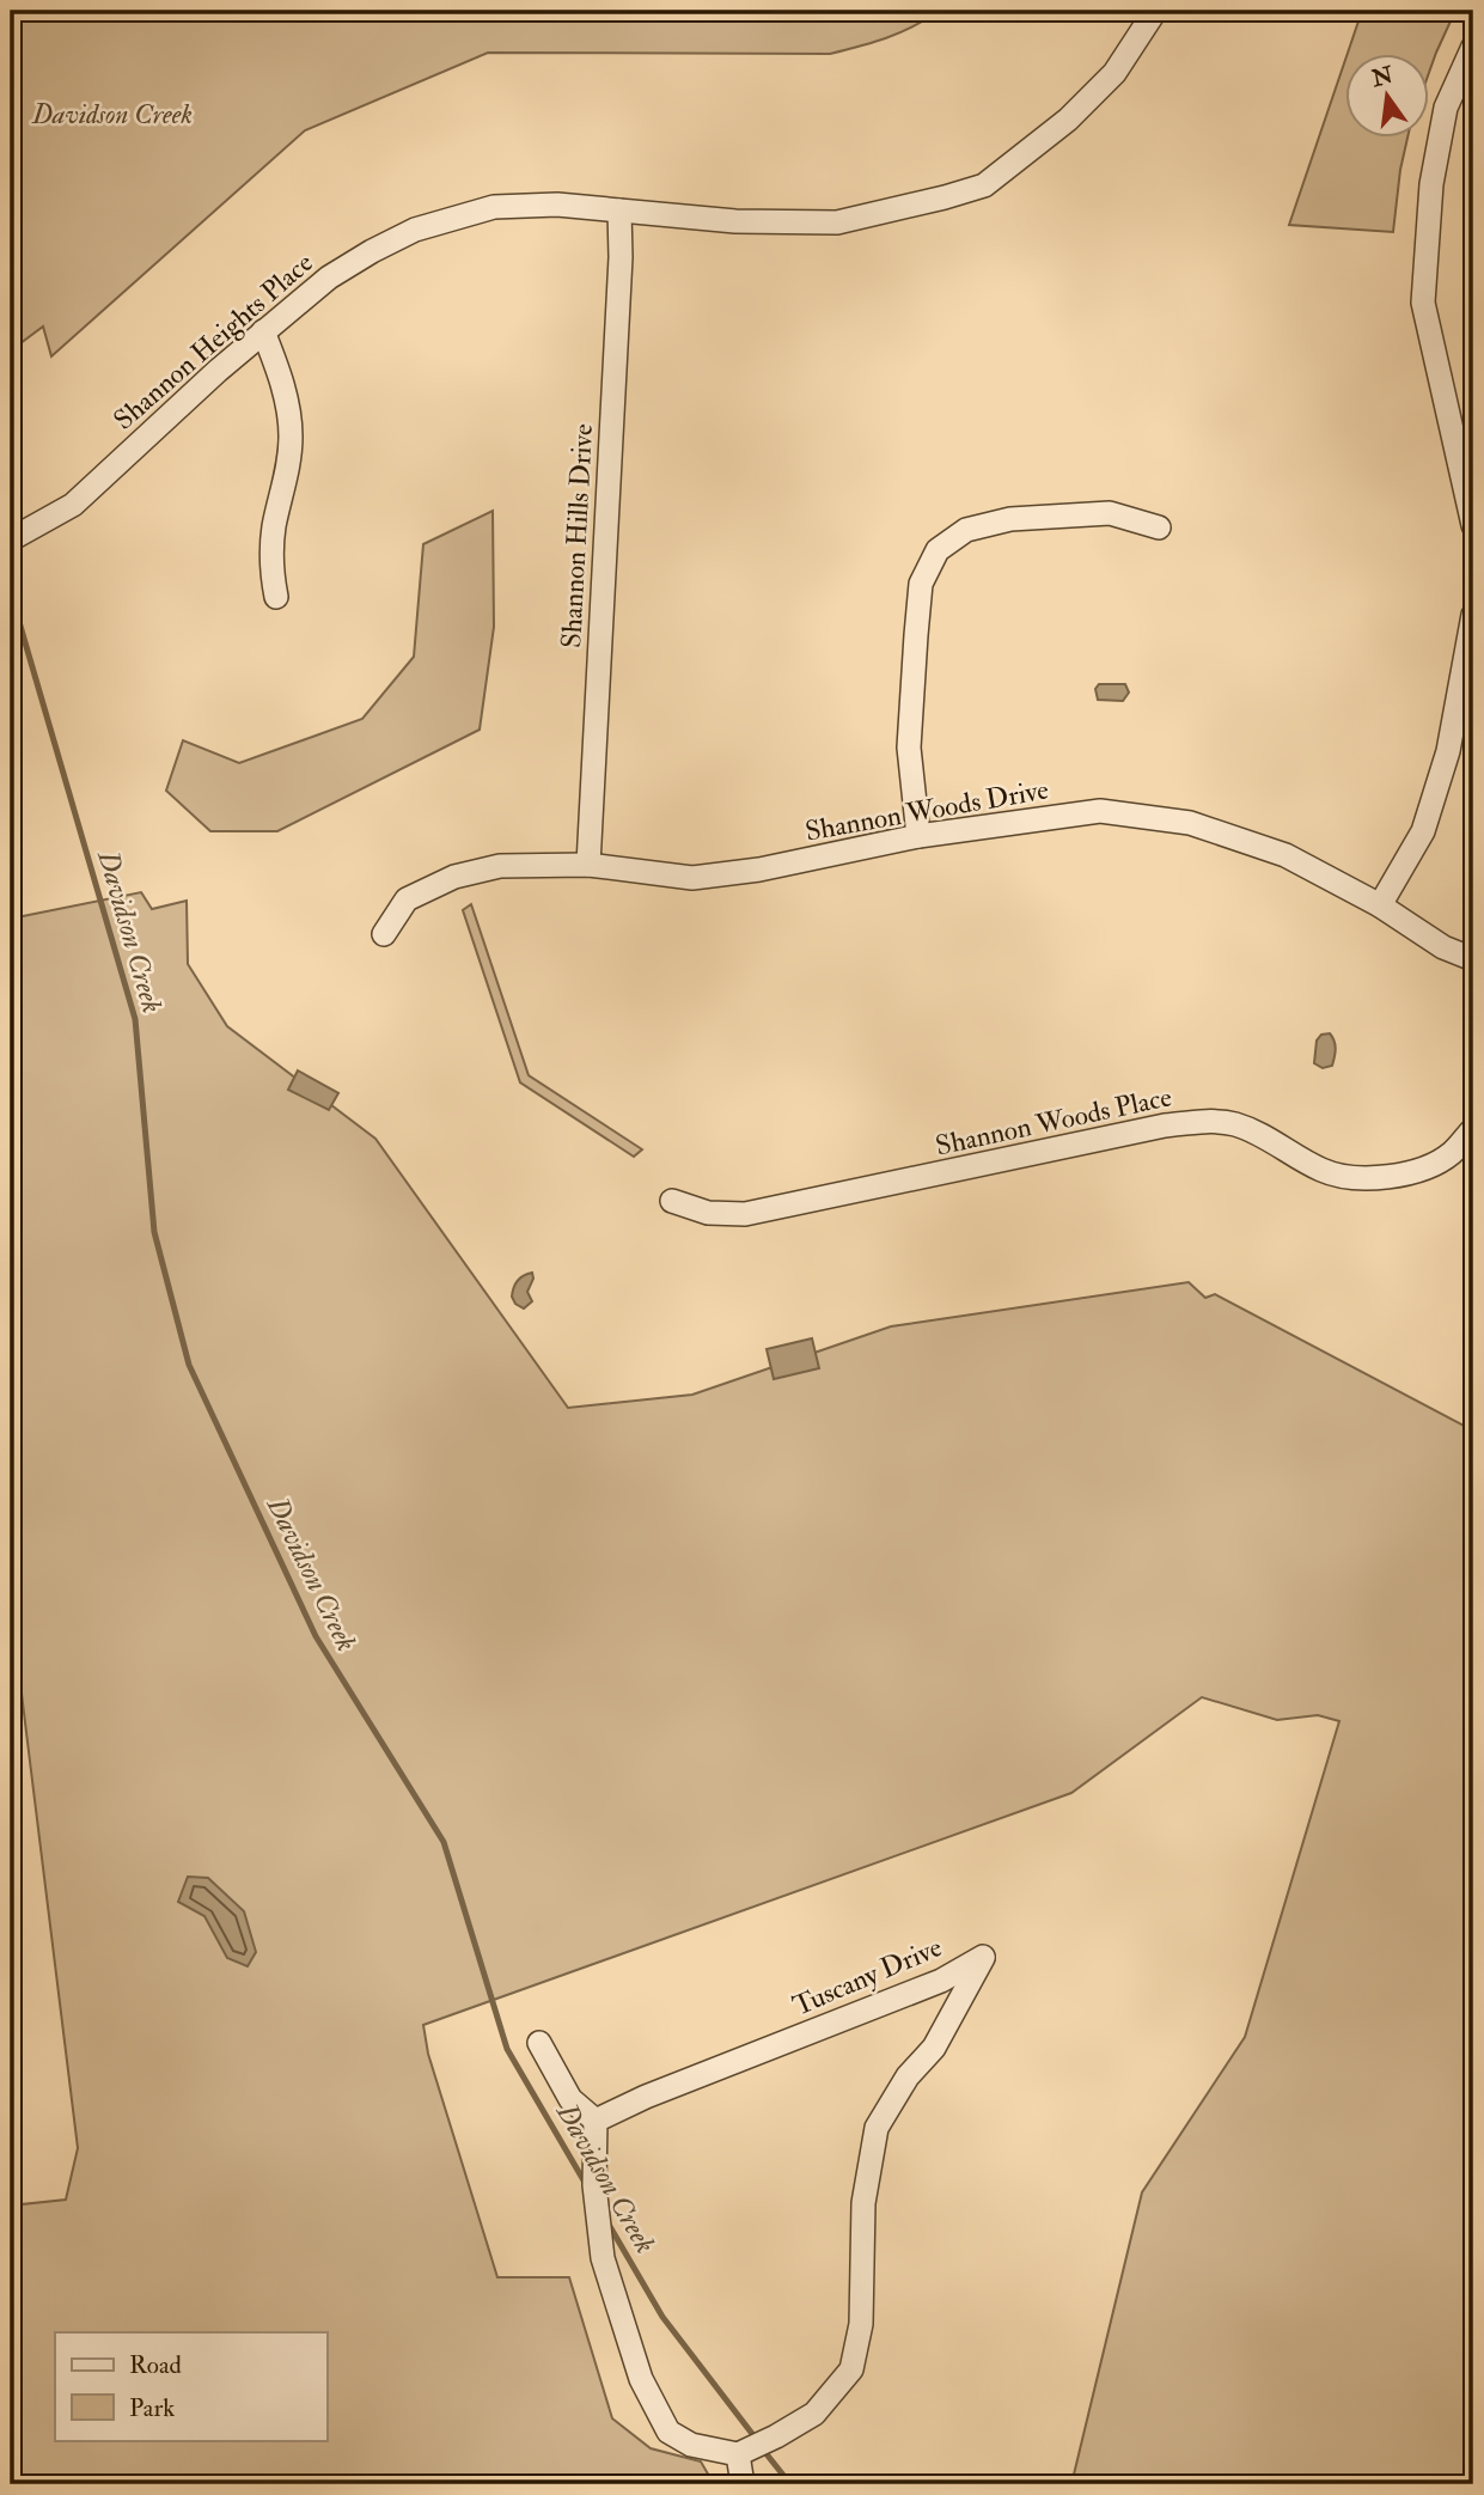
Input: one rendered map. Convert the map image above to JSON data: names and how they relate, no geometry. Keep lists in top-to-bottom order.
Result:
{
  "streets": {
    "street": [
      "Shannon Heights Place",
      "Shannon Hills Drive",
      "Shannon Woods Drive",
      "Shannon Woods Place",
      "Tuscany Drive"
    ]
  },
  "crossings": [
    ["Shannon Heights Place", "Shannon Hills Drive"],
    ["Shannon Hills Drive", "Shannon Woods Drive"]
  ],
  "water": ["Davidson Creek"],
  "parks": ["Davidson Creek"],
  "legend": ["Road", "Park"],
  "north": "top"
}
